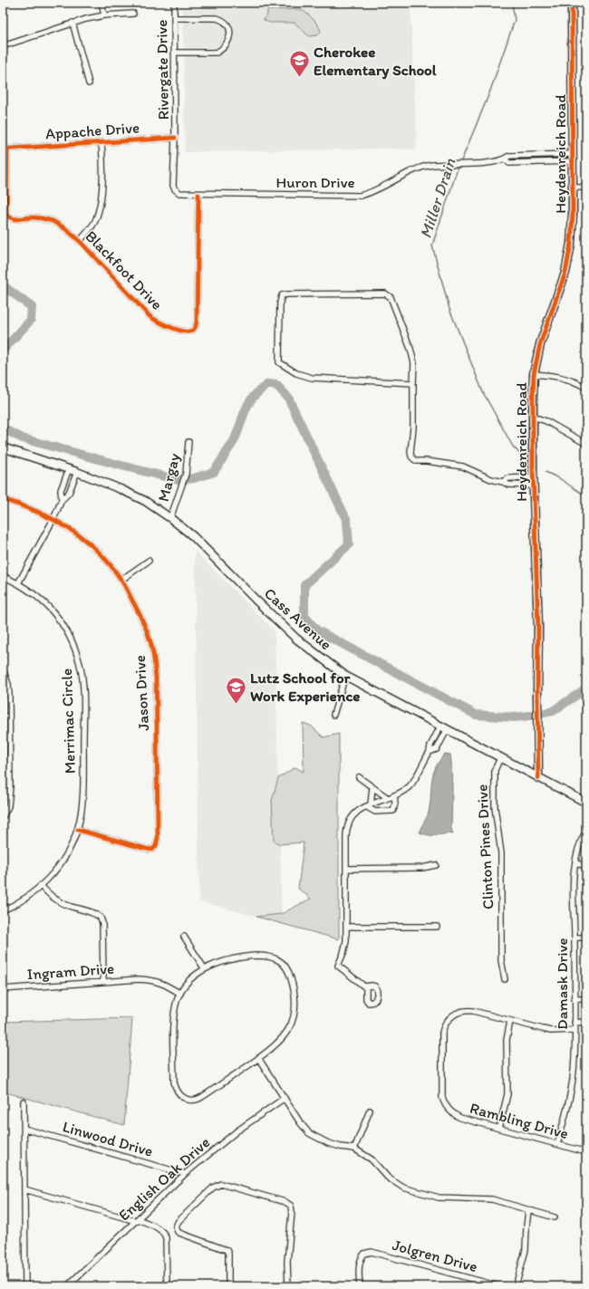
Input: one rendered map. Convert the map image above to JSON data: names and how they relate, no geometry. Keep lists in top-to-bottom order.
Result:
{
  "streets": {
    "street": [
      "Rivergate Drive",
      "Appache Drive",
      "Heydenreich Road",
      "Huron Drive",
      "Blackfoot Drive",
      "Margay",
      "Cass Avenue",
      "Jason Drive",
      "Merrimac Circle",
      "Clinton Pines Drive",
      "Ingram Drive",
      "Damask Drive",
      "Rambling Drive",
      "Linwood Drive",
      "English Oak Drive",
      "Jolgren Drive"
    ]
  },
  "crossings": [
    ["Rivergate Drive", "Appache Drive"],
    ["Rivergate Drive", "Huron Drive"],
    ["Appache Drive", "Blackfoot Drive"],
    ["Heydenreich Road", "Huron Drive"],
    ["Heydenreich Road", "Cass Avenue"],
    ["Huron Drive", "Blackfoot Drive"],
    ["Margay", "Cass Avenue"],
    ["Cass Avenue", "Clinton Pines Drive"],
    ["Jason Drive", "Merrimac Circle"],
    ["Damask Drive", "Rambling Drive"],
    ["Linwood Drive", "English Oak Drive"]
  ],
  "water": ["Miller Drain"],
  "places": {
    "school or university": ["Cherokee Elementary School", "Lutz School for Work Experience"]
  }
}
